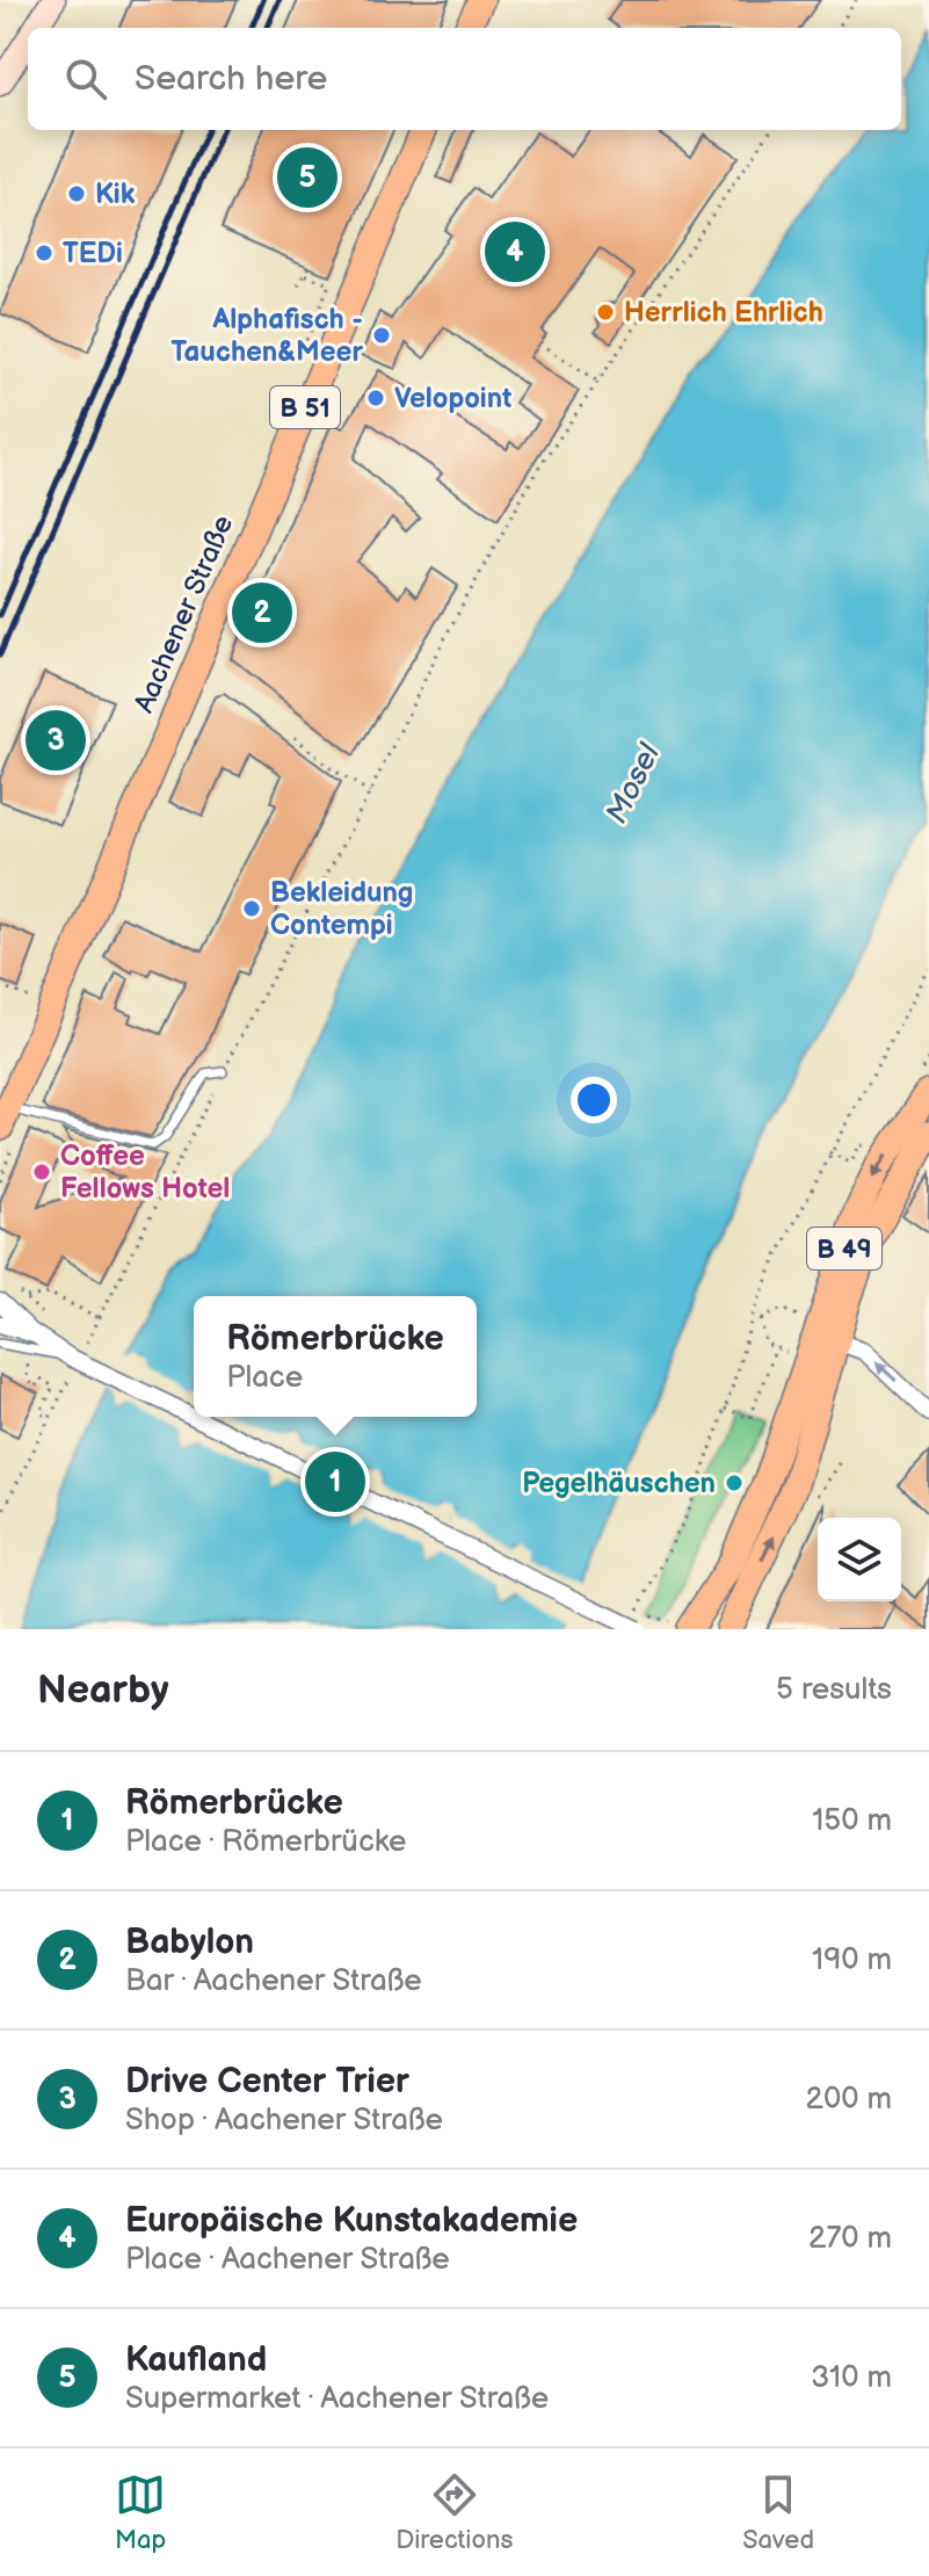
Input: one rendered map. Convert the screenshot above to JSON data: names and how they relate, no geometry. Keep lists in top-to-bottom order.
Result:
{
  "streets": {
    "main road": ["B 51", "Aachener Straße", "B 49"]
  },
  "water": ["Mosel"],
  "places": [
    "Kik",
    "TEDi",
    "Herrlich Ehrlich",
    "Alphafisch - Tauchen&Meer",
    "Velopoint",
    "Bekleidung Contempi",
    "Coffee Fellows Hotel",
    "Pegelhäuschen"
  ],
  "page": {
    "search": "Search here",
    "pins": [
      "5",
      "4",
      "2",
      "3",
      "1"
    ],
    "popup": ["Römerbrücke", "Place"],
    "heading": ["Nearby", "5 results"],
    "list": [
      {
        "mark": "1",
        "name": "Römerbrücke",
        "note": "Place · Römerbrücke",
        "value": "150 m"
      },
      {
        "mark": "2",
        "name": "Babylon",
        "note": "Bar · Aachener Straße",
        "value": "190 m"
      },
      {
        "mark": "3",
        "name": "Drive Center Trier",
        "note": "Shop · Aachener Straße",
        "value": "200 m"
      },
      {
        "mark": "4",
        "name": "Europäische Kunstakademie",
        "note": "Place · Aachener Straße",
        "value": "270 m"
      },
      {
        "mark": "5",
        "name": "Kaufland",
        "note": "Supermarket · Aachener Straße",
        "value": "310 m"
      }
    ],
    "nav": ["Map", "Directions", "Saved"]
  }
}
